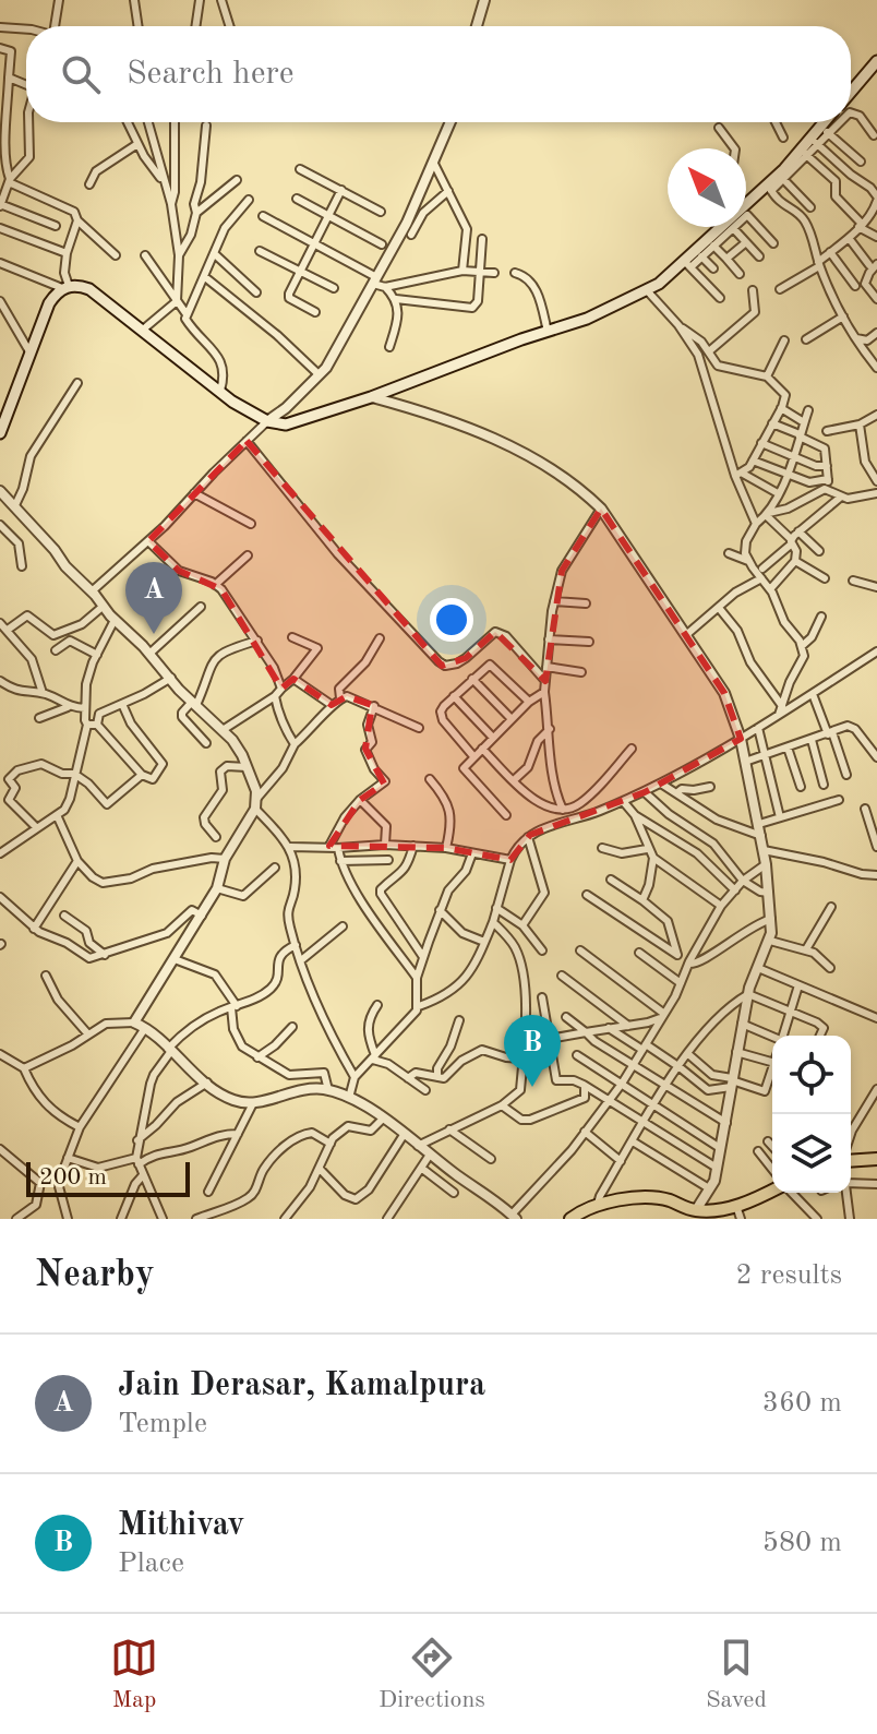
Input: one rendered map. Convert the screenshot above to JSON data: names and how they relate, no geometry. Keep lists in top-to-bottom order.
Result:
{
  "scale_bar": "200 m",
  "north": "top left",
  "page": {
    "search": "Search here",
    "pins": ["A", "B"],
    "scale": "200 m",
    "heading": ["Nearby", "2 results"],
    "list": [
      {
        "mark": "A",
        "name": "Jain Derasar, Kamalpura",
        "note": "Temple",
        "value": "360 m"
      },
      {
        "mark": "B",
        "name": "Mithivav",
        "note": "Place",
        "value": "580 m"
      }
    ],
    "nav": ["Map", "Directions", "Saved"]
  }
}
